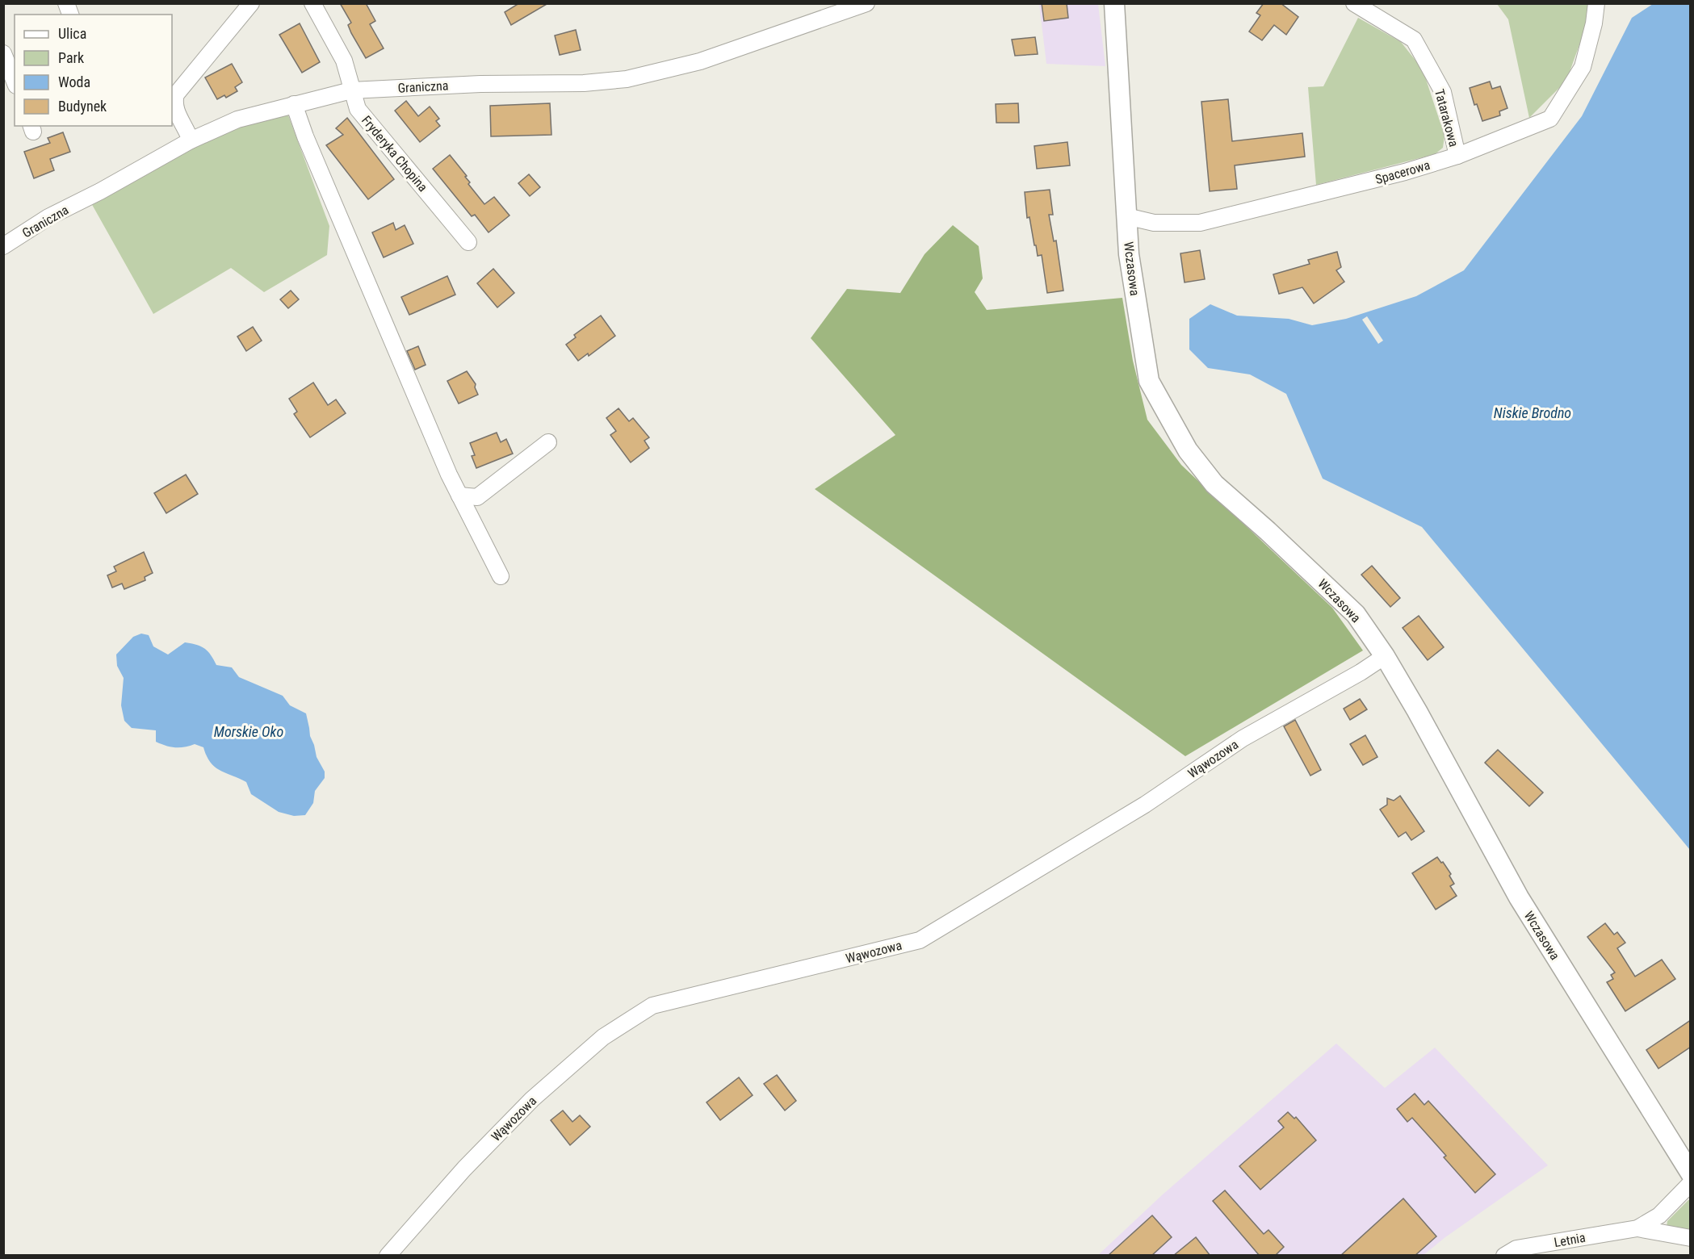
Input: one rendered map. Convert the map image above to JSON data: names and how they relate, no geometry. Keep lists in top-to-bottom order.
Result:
{
  "streets": {
    "street": [
      "Graniczna",
      "Tatarakowa",
      "Fryderyka Chopina",
      "Spacerowa",
      "Wczasowa",
      "Wąwozowa",
      "Letnia"
    ]
  },
  "crossings": [
    ["Graniczna", "Fryderyka Chopina"],
    ["Tatarakowa", "Spacerowa"],
    ["Spacerowa", "Wczasowa"],
    ["Wczasowa", "Wąwozowa"]
  ],
  "water": ["Niskie Brodno", "Morskie Oko"],
  "legend": [
    "Ulica",
    "Park",
    "Woda",
    "Budynek"
  ]
}
